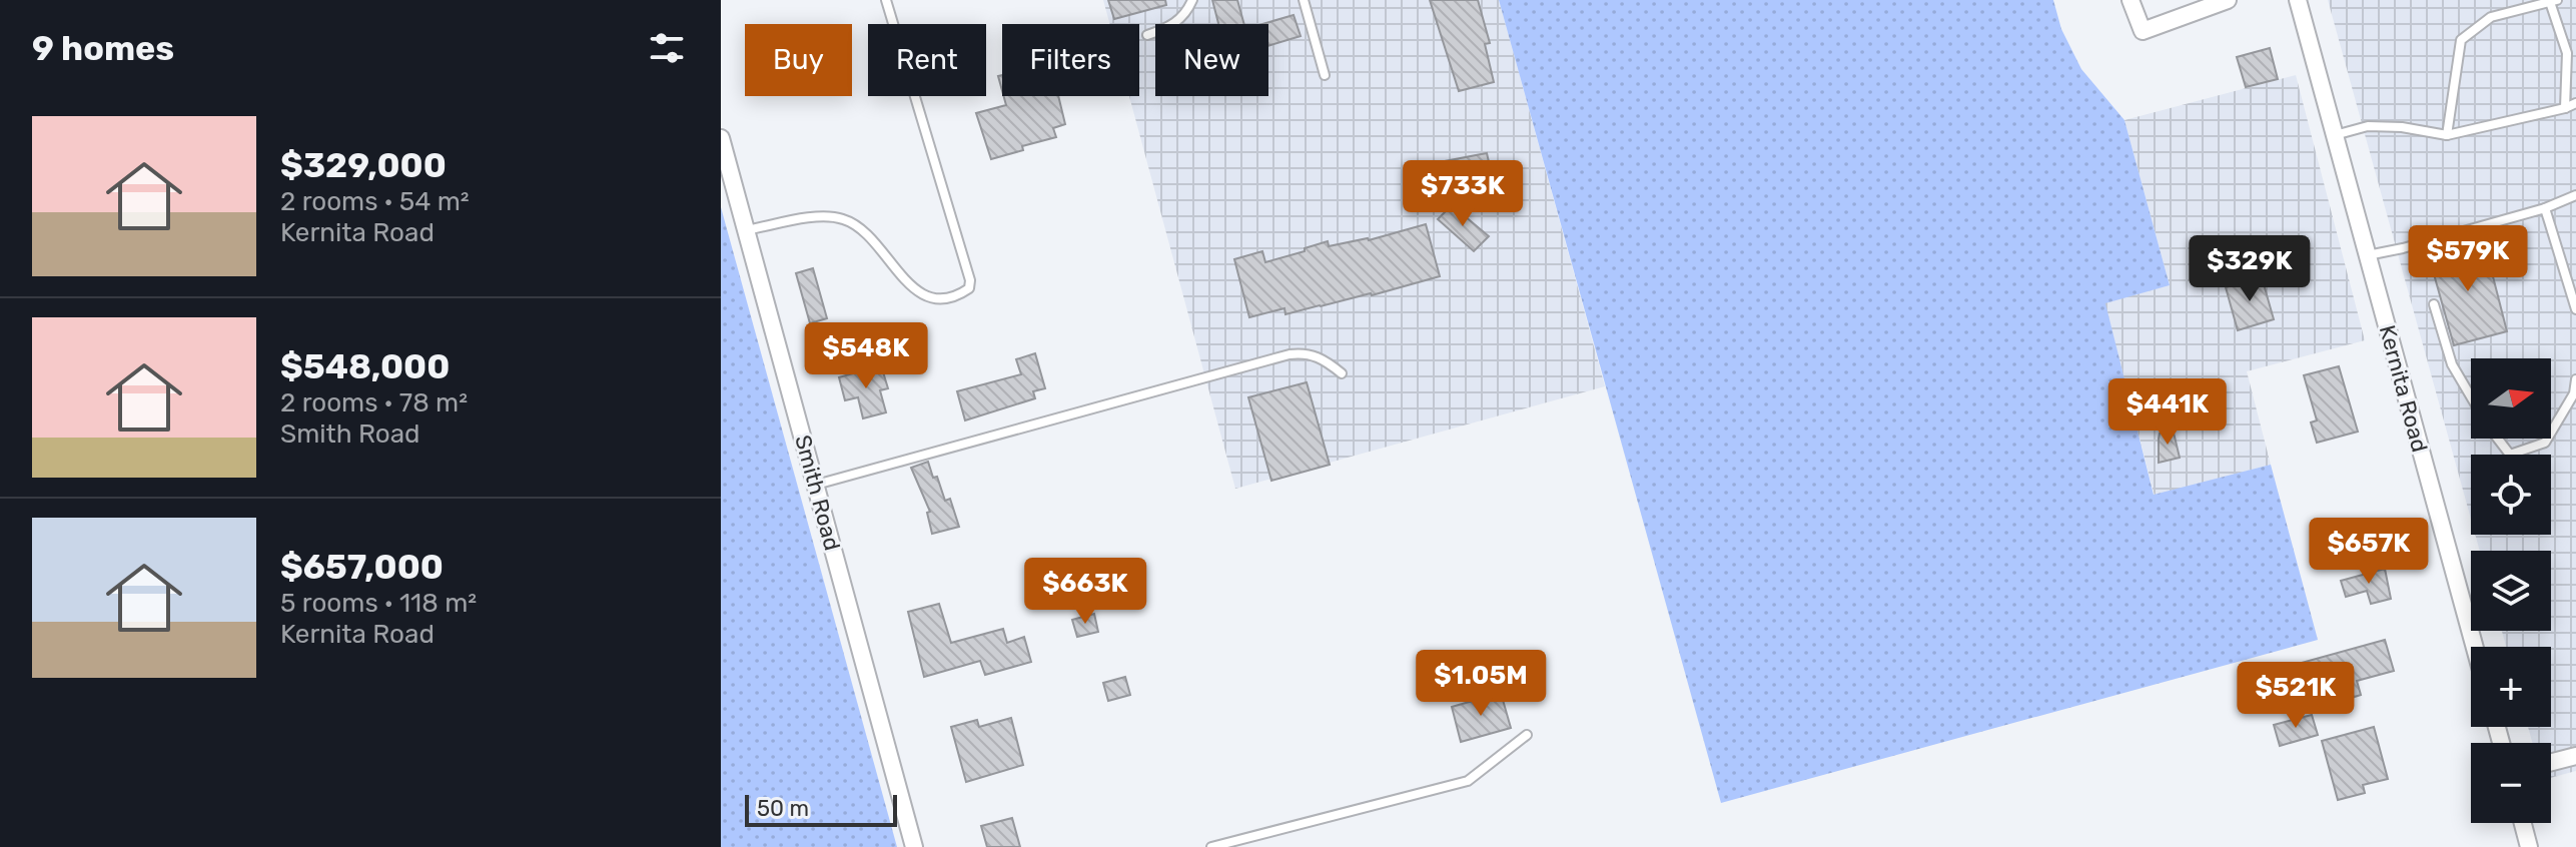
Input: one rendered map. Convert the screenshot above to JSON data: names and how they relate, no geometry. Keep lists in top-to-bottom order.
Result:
{
  "streets": {
    "street": ["Kernita Road", "Smith Road"]
  },
  "scale_bar": "50 m",
  "north": "right",
  "page": {
    "heading": "9 homes",
    "chip": [
      "Buy",
      "Rent",
      "Filters",
      "New"
    ],
    "list": [
      {
        "name": "$329,000",
        "note": "2 rooms · 54 m² · Kernita Road"
      },
      {
        "name": "$548,000",
        "note": "2 rooms · 78 m² · Smith Road"
      },
      {
        "name": "$657,000",
        "note": "5 rooms · 118 m² · Kernita Road"
      }
    ],
    "price": [
      "$733K",
      "$579K",
      "$329K",
      "$548K",
      "$441K",
      "$657K",
      "$663K",
      "$1.05M",
      "$521K"
    ],
    "map_buttons": ["+", "−"],
    "scale": "50 m"
  }
}
